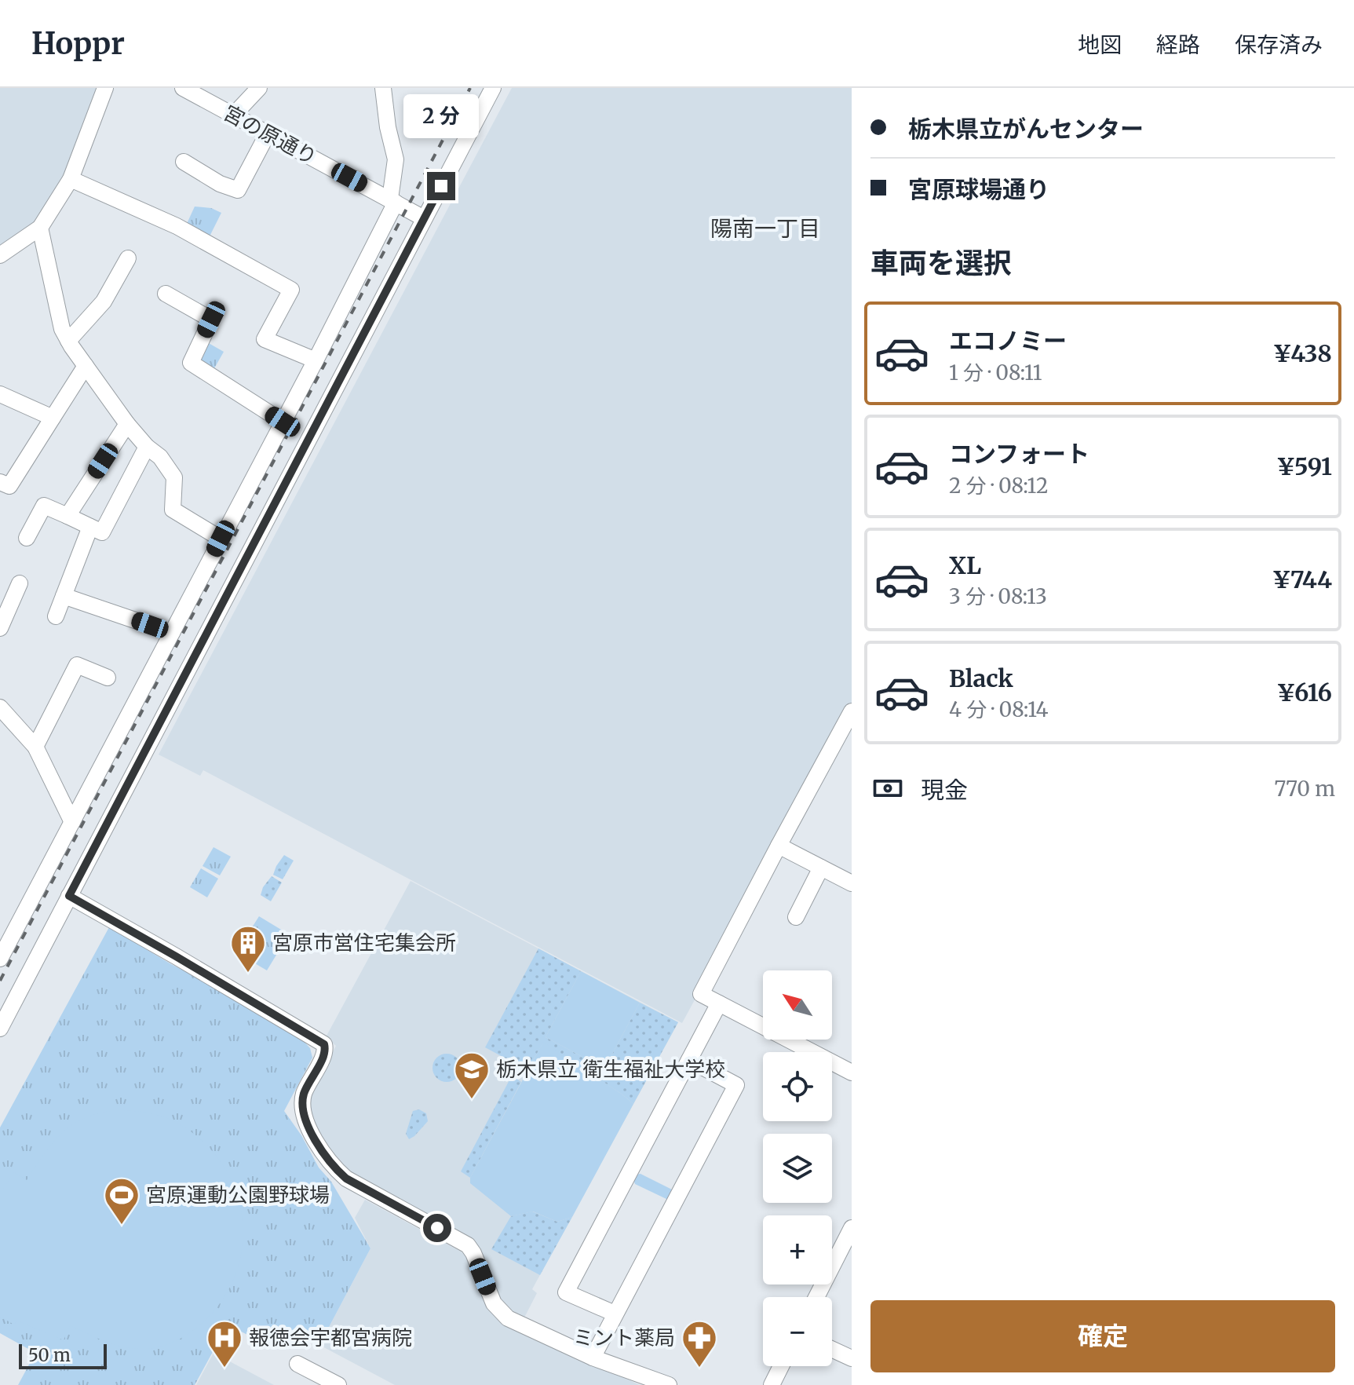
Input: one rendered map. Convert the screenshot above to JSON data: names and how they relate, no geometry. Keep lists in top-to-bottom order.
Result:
{
  "streets": {
    "street": ["宮の原通り"]
  },
  "districts": ["陽南一丁目"],
  "places": {
    "building": ["宮原市営住宅集会所"],
    "school or university": ["栃木県立 衛生福祉大学校"],
    "sports": ["宮原運動公園野球場"],
    "hospital": ["報徳会宇都宮病院"],
    "pharmacy": ["ミント薬局"]
  },
  "scale_bar": "50 m",
  "north": "top left",
  "page": {
    "header": "Hoppr",
    "nav": ["地図", "経路", "保存済み"],
    "banner": ["栃木県立がんセンター", "宮原球場通り"],
    "bubble": "2 分",
    "heading": "車両を選択",
    "list": [
      {
        "name": "エコノミー",
        "note": "1 分 · 08:11",
        "value": "¥438"
      },
      {
        "name": "コンフォート",
        "note": "2 分 · 08:12",
        "value": "¥591"
      },
      {
        "name": "XL",
        "note": "3 分 · 08:13",
        "value": "¥744"
      },
      {
        "name": "Black",
        "note": "4 分 · 08:14",
        "value": "¥616"
      }
    ],
    "pay": ["現金", "770 m"],
    "map_buttons": ["+", "−"],
    "buttons": "確定",
    "scale": "50 m"
  }
}
